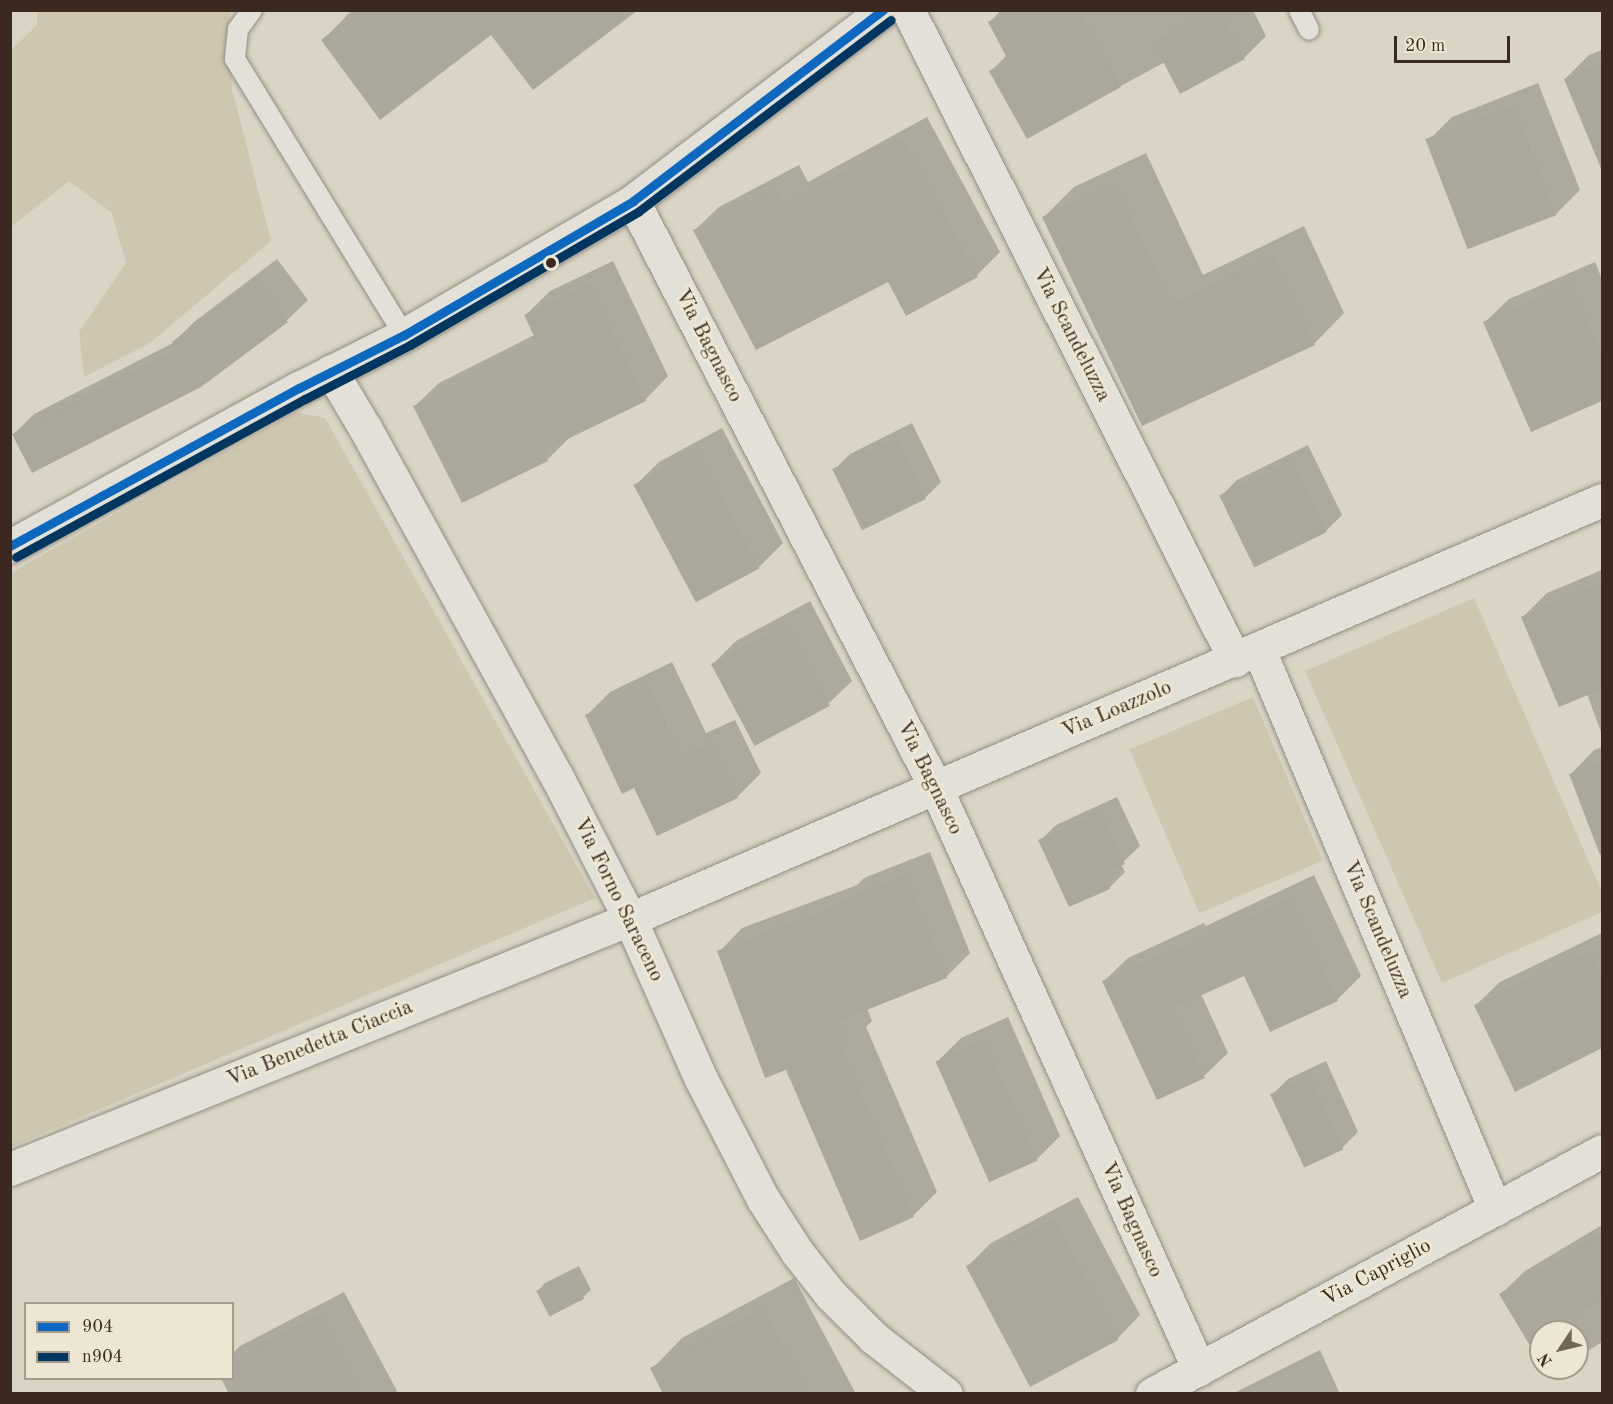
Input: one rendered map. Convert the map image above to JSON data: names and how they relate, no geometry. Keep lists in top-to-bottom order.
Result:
{
  "streets": {
    "street": [
      "Via Scandeluzza",
      "Via Bagnasco",
      "Via Loazzolo",
      "Via Forno Saraceno",
      "Via Benedetta Ciaccia",
      "Via Capriglio"
    ]
  },
  "crossings": [
    ["Via Scandeluzza", "Via Loazzolo"],
    ["Via Scandeluzza", "Via Capriglio"],
    ["Via Bagnasco", "Via Loazzolo"],
    ["Via Bagnasco", "Via Capriglio"],
    ["Via Loazzolo", "Via Forno Saraceno"],
    ["Via Loazzolo", "Via Benedetta Ciaccia"],
    ["Via Forno Saraceno", "Via Benedetta Ciaccia"]
  ],
  "lines": ["transit line 904", "transit line n904"],
  "legend": ["904", "n904"],
  "scale_bar": "20 m",
  "north": "bottom left"
}
